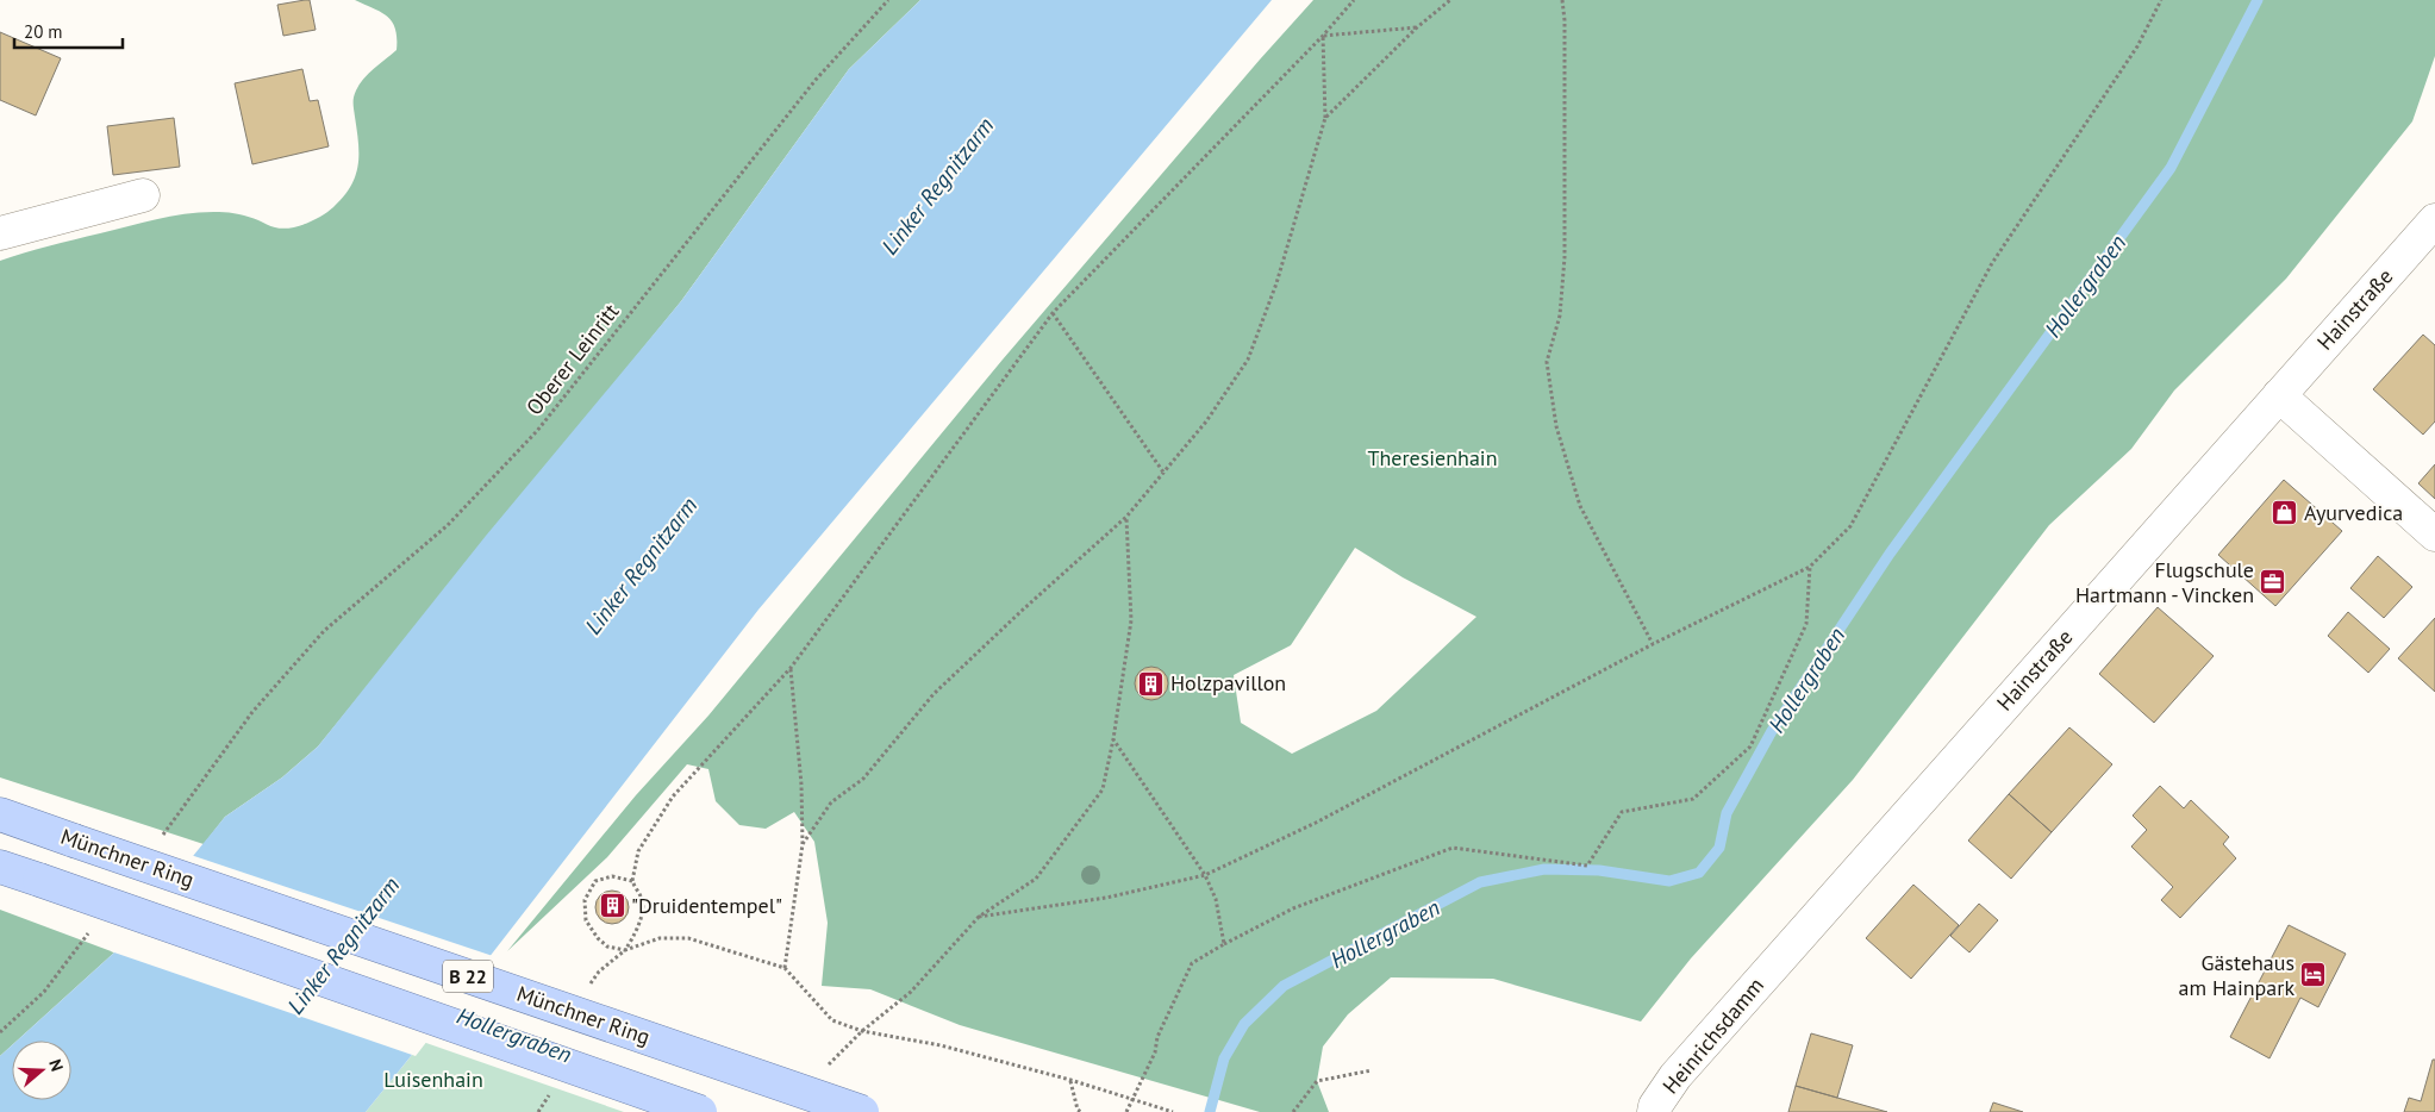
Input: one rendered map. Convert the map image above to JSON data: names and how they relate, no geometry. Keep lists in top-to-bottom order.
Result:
{
  "streets": {
    "main road": ["Münchner Ring", "B 22"],
    "street": ["Hainstraße", "Heinrichsdamm"],
    "path": ["Oberer Leinritt"]
  },
  "crossings": [
    ["Hainstraße", "Heinrichsdamm"]
  ],
  "water": ["Linker Regnitzarm", "Hollergraben"],
  "parks": ["Theresienhain", "Luisenhain"],
  "places": {
    "shop": ["Ayurvedica"],
    "office": ["Flugschule Hartmann - Vincken"],
    "building": ["Holzpavillon", "\"Druidentempel\""],
    "hotel": ["Gästehaus am Hainpark"]
  },
  "scale_bar": "20 m",
  "north": "right"
}
